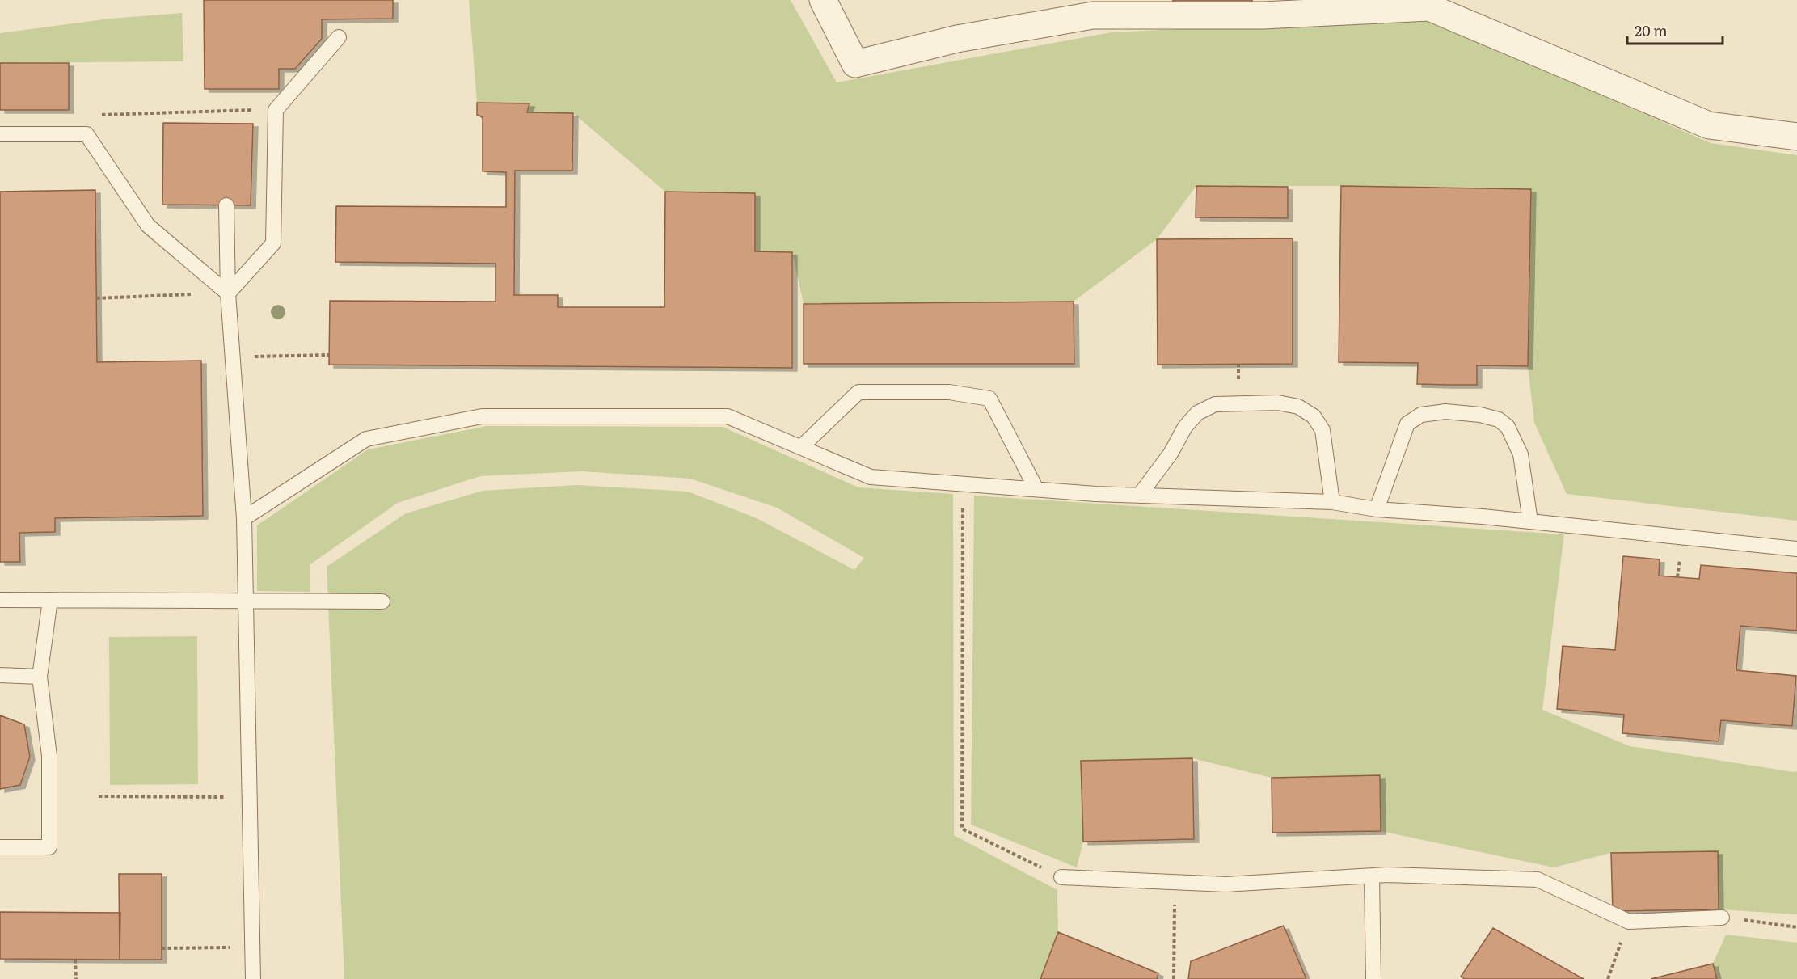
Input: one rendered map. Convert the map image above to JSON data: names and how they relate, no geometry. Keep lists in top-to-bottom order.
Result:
{
  "scale_bar": "20 m"
}
